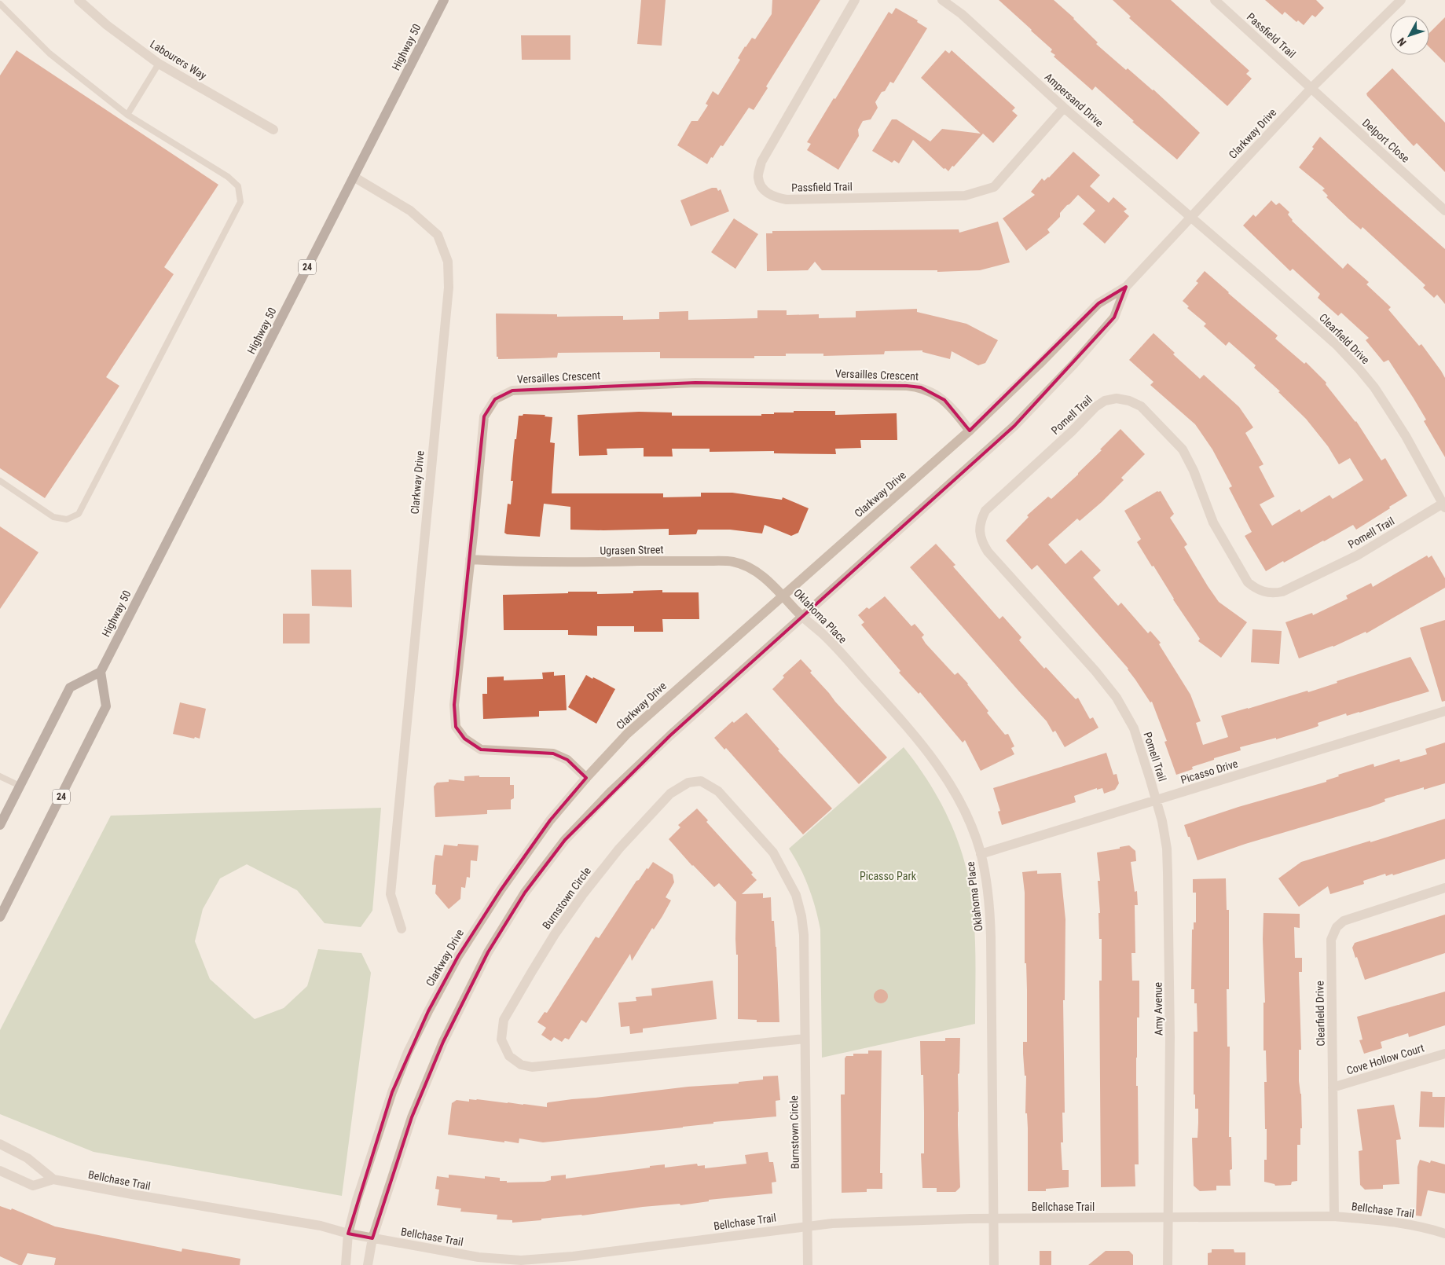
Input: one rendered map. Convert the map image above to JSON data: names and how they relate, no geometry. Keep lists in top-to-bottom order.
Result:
{
  "streets": {
    "main road": ["Highway 50", "24"],
    "street": [
      "Passfield Trail",
      "Labourers Way",
      "Ampersand Drive",
      "Clarkway Drive",
      "Delport Close",
      "Clearfield Drive",
      "Versailles Crescent",
      "Pomell Trail",
      "Ugrasen Street",
      "Oklahoma Place",
      "Picasso Drive",
      "Burnstown Circle",
      "Amy Avenue",
      "Cove Hollow Court",
      "Bellchase Trail"
    ]
  },
  "crossings": [
    ["Passfield Trail", "Ampersand Drive"],
    ["Passfield Trail", "Clarkway Drive"],
    ["Passfield Trail", "Delport Close"],
    ["Highway 50", "Clarkway Drive"],
    ["Highway 50", "24"],
    ["Ampersand Drive", "Clarkway Drive"],
    ["Ampersand Drive", "Clearfield Drive"],
    ["Clarkway Drive", "Delport Close"],
    ["Clarkway Drive", "Clearfield Drive"],
    ["Clarkway Drive", "Versailles Crescent"],
    ["Clarkway Drive", "Ugrasen Street"],
    ["Clarkway Drive", "Oklahoma Place"],
    ["Clarkway Drive", "Bellchase Trail"],
    ["Clearfield Drive", "Pomell Trail"],
    ["Clearfield Drive", "Cove Hollow Court"],
    ["Clearfield Drive", "Bellchase Trail"],
    ["Versailles Crescent", "Ugrasen Street"],
    ["Pomell Trail", "Picasso Drive"],
    ["Pomell Trail", "Amy Avenue"],
    ["Ugrasen Street", "Oklahoma Place"],
    ["Oklahoma Place", "Picasso Drive"],
    ["Oklahoma Place", "Bellchase Trail"],
    ["Picasso Drive", "Amy Avenue"],
    ["Burnstown Circle", "Bellchase Trail"],
    ["Amy Avenue", "Bellchase Trail"]
  ],
  "parks": ["Picasso Park"],
  "north": "bottom left"
}
